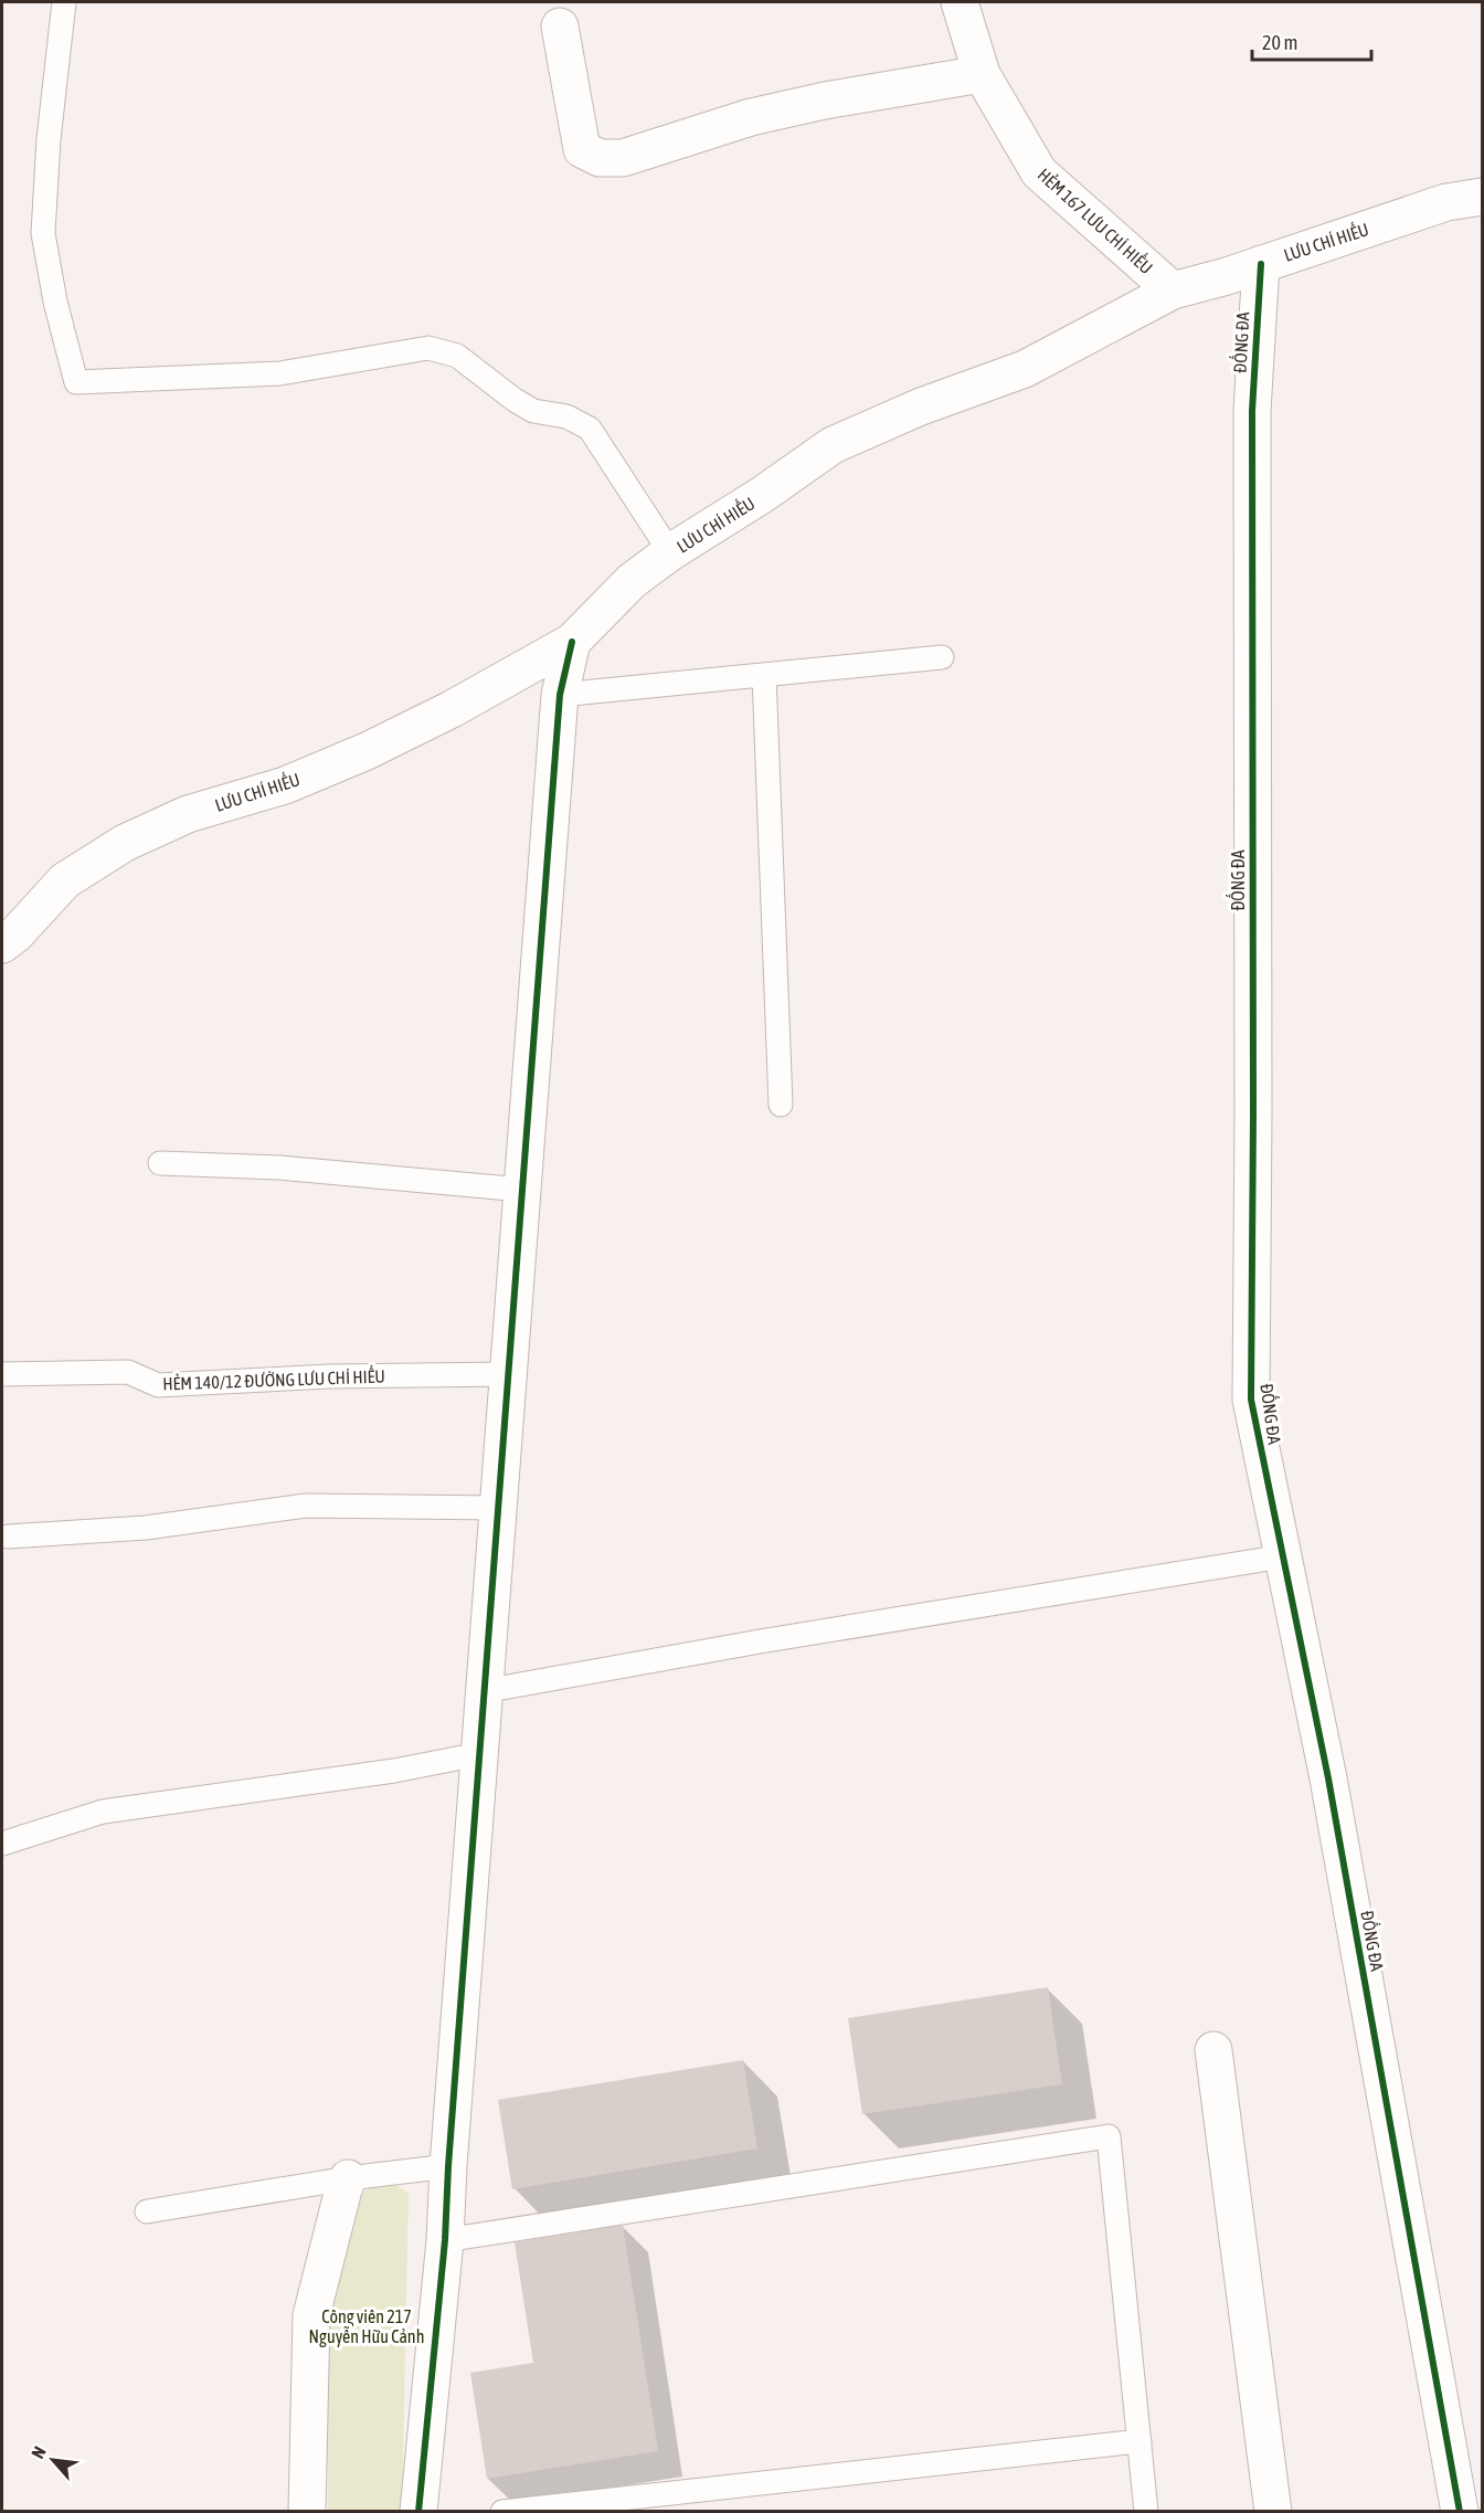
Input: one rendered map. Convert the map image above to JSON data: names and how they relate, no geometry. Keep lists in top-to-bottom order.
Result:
{
  "streets": {
    "street": ["HẺM 167 LƯU CHÍ HIẾU", "LƯU CHÍ HIẾU", "ĐỐNG ĐA"],
    "lane": ["HẺM 140/12 ĐƯỜNG LƯU CHÍ HIẾU"]
  },
  "crossings": [
    ["HẺM 167 LƯU CHÍ HIẾU", "LƯU CHÍ HIẾU"],
    ["LƯU CHÍ HIẾU", "ĐỐNG ĐA"]
  ],
  "parks": ["Công viên 217 Nguyễn Hữu Cảnh"],
  "scale_bar": "20 m",
  "north": "top left"
}
